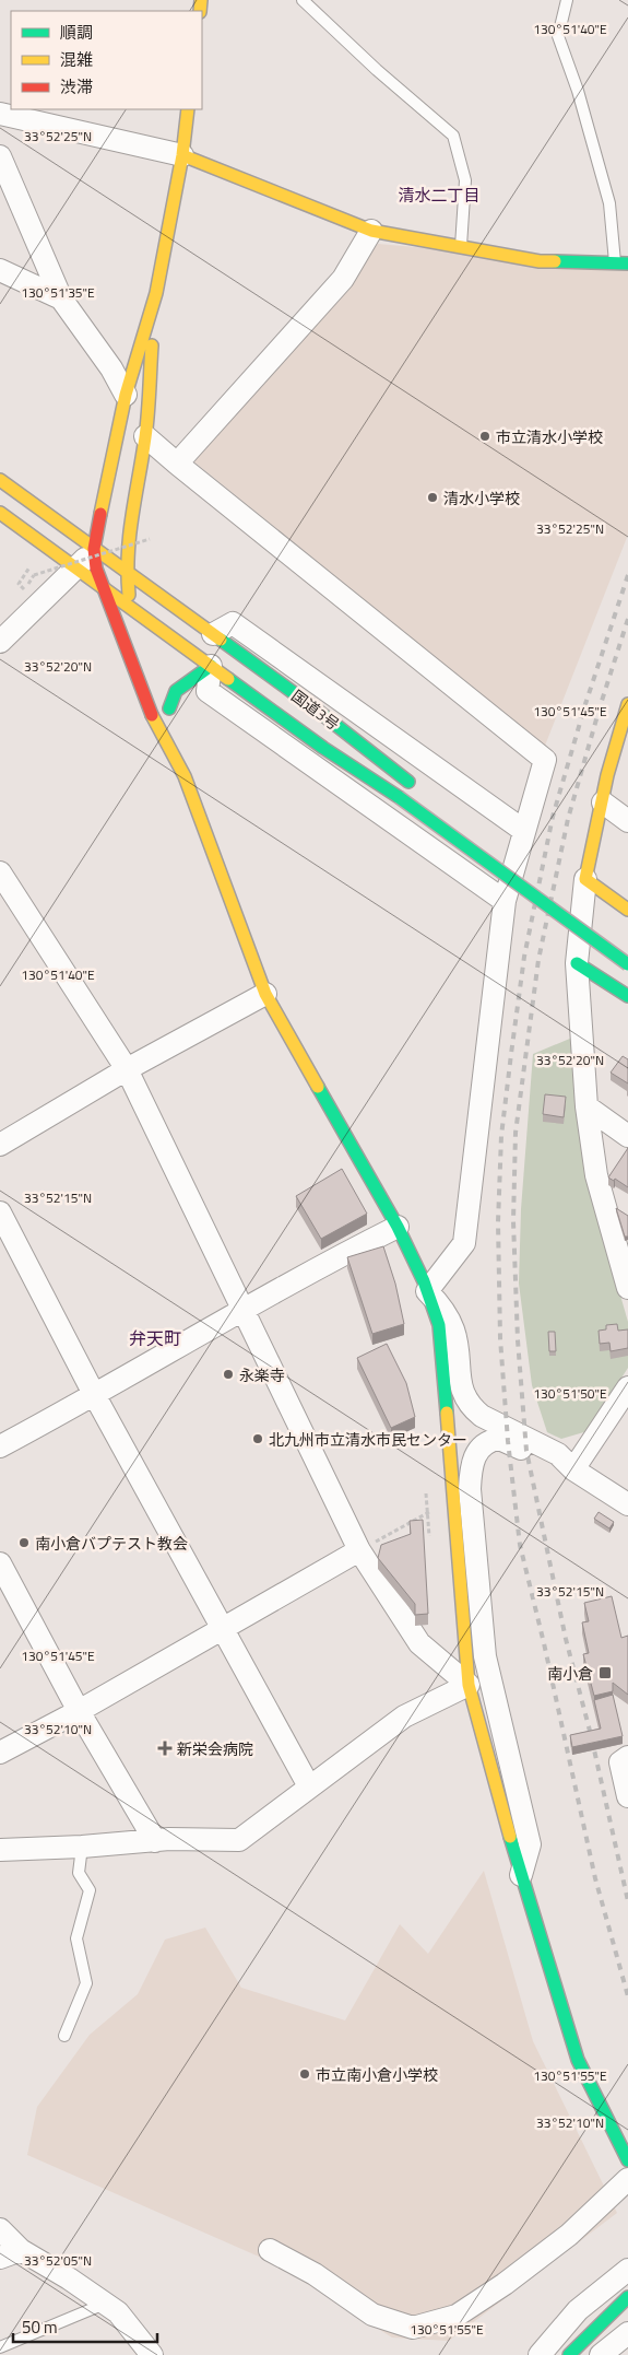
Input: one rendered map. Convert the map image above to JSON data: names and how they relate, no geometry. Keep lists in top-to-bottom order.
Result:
{
  "streets": {
    "main road": ["国道3号"]
  },
  "districts": ["清水二丁目", "弁天町"],
  "places": {
    "other": [
      "市立清水小学校",
      "清水小学校",
      "永楽寺",
      "北九州市立清水市民センター",
      "南小倉バプテスト教会",
      "市立南小倉小学校"
    ],
    "transit": ["南小倉"],
    "health": ["新栄会病院"]
  },
  "legend": ["順調", "混雑", "渋滞"],
  "scale_bar": "50 m",
  "coordinates": [
    "130°51'40\"E",
    "33°52'25\"N",
    "130°51'35\"E",
    "33°52'20\"N",
    "130°51'45\"E",
    "33°52'15\"N",
    "130°51'50\"E",
    "33°52'10\"N",
    "130°51'55\"E",
    "33°52'05\"N"
  ]
}
